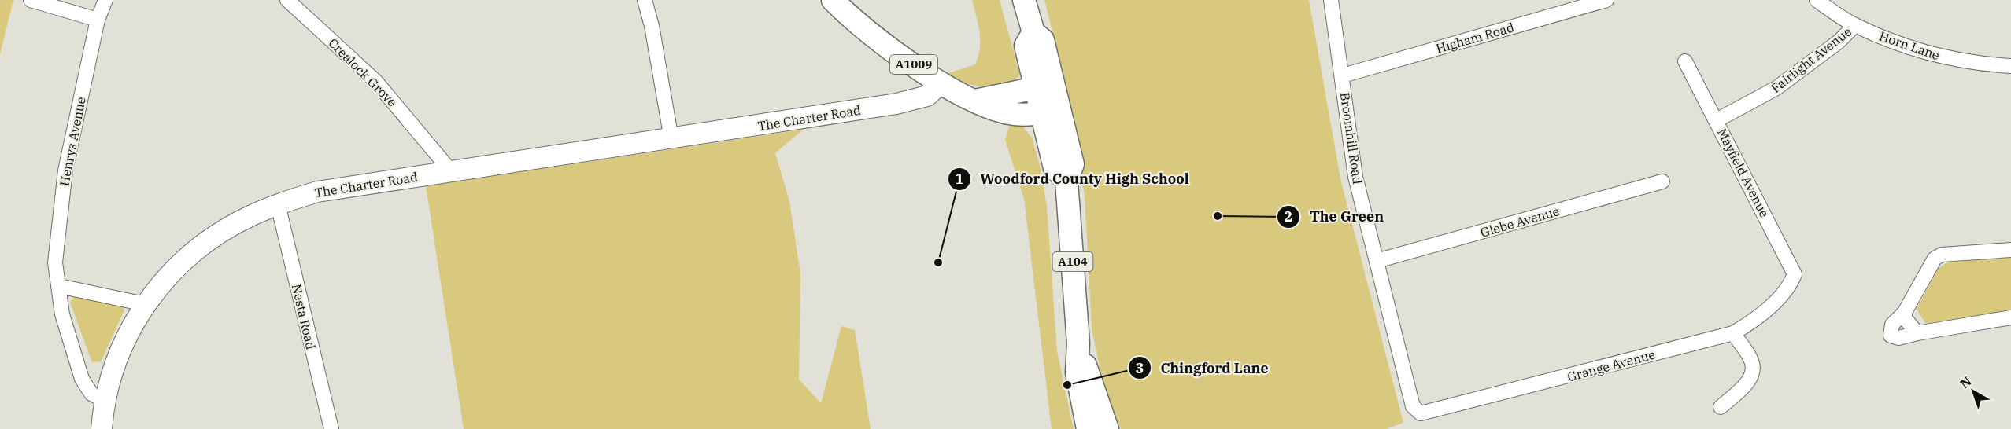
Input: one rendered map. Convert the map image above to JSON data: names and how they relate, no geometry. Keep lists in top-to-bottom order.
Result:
{
  "streets": {
    "main road": ["A1009", "A104"],
    "street": [
      "Higham Road",
      "Horn Lane",
      "Fairlight Avenue",
      "Crealock Grove",
      "The Charter Road",
      "Broomhill Road",
      "Henrys Avenue",
      "Mayfield Avenue",
      "Glebe Avenue",
      "Nesta Road",
      "Grange Avenue"
    ]
  },
  "crossings": [
    ["Higham Road", "Broomhill Road"],
    ["Horn Lane", "Fairlight Avenue"],
    ["Fairlight Avenue", "Mayfield Avenue"],
    ["A1009", "The Charter Road"],
    ["A1009", "A104"],
    ["Crealock Grove", "The Charter Road"],
    ["The Charter Road", "Henrys Avenue"],
    ["The Charter Road", "Nesta Road"],
    ["Broomhill Road", "Glebe Avenue"],
    ["Broomhill Road", "Grange Avenue"],
    ["Mayfield Avenue", "Grange Avenue"]
  ],
  "places": ["The Green", "Woodford County High School", "Chingford Lane"],
  "north": "top left"
}
